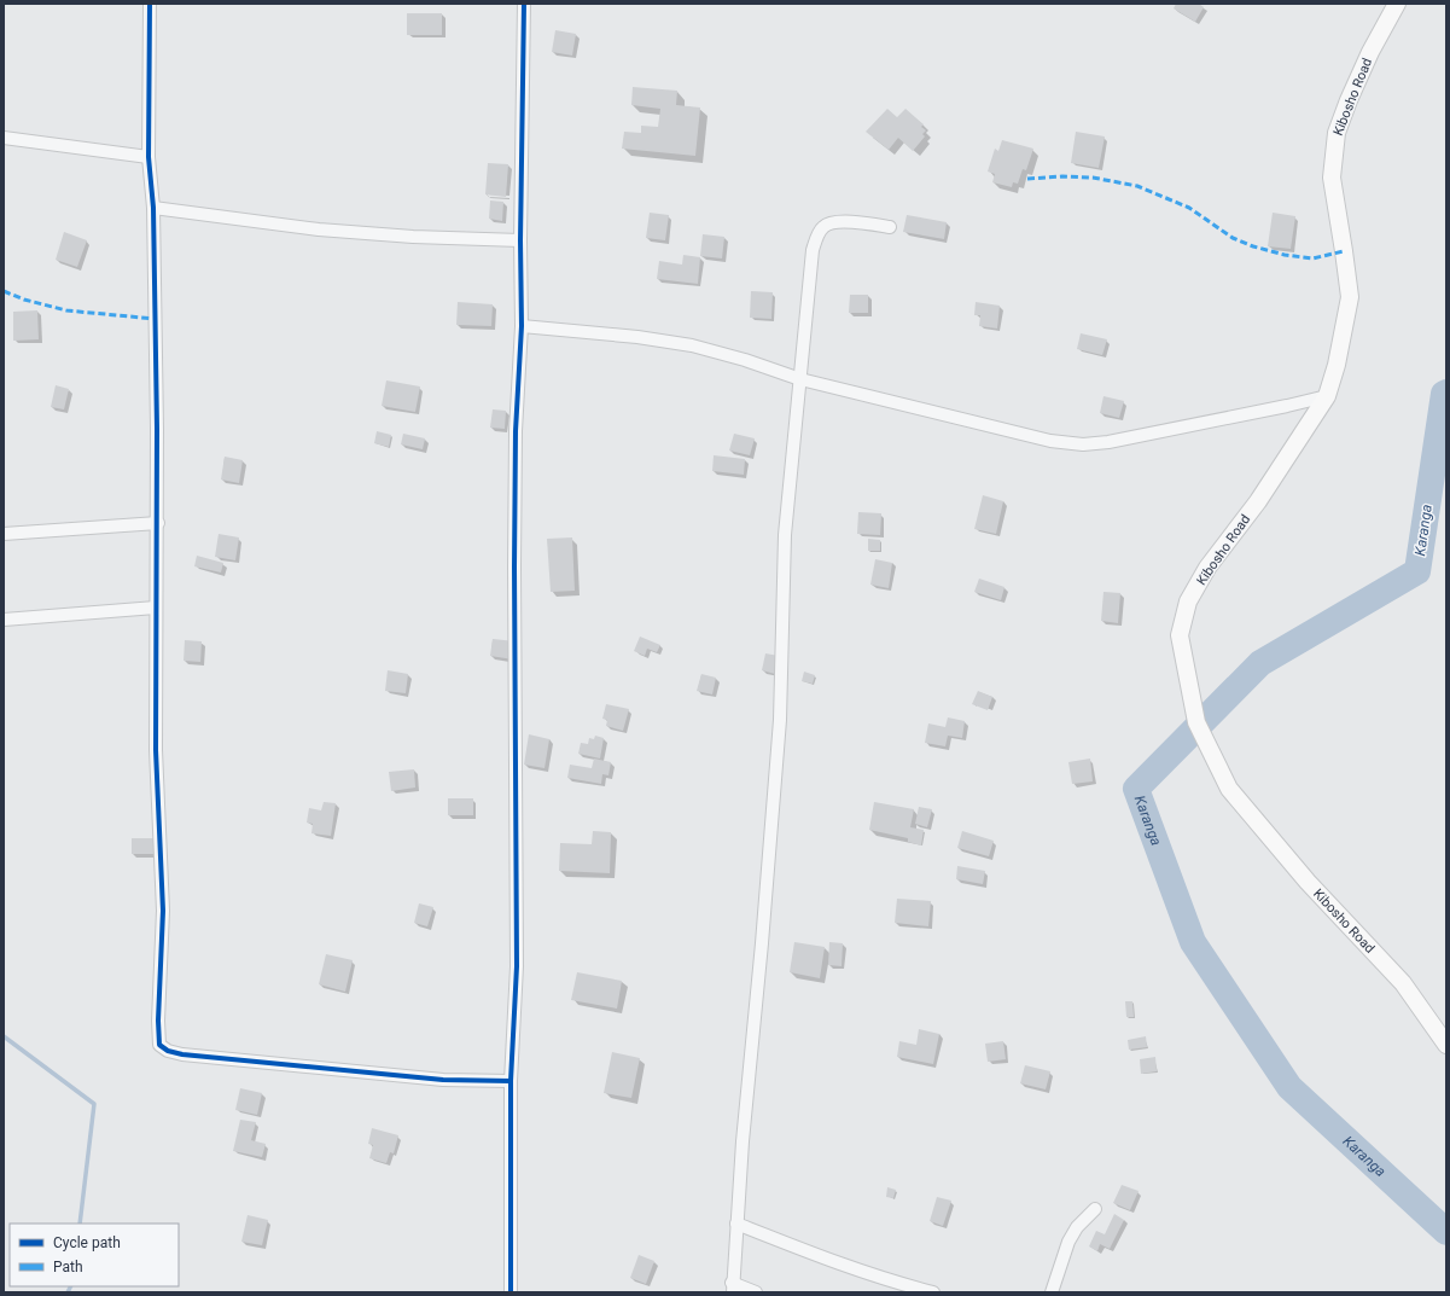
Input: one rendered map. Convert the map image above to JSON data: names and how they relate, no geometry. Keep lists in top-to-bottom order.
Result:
{
  "streets": {
    "main road": ["Kibosho Road"]
  },
  "water": ["Karanga"],
  "legend": ["Cycle path", "Path"]
}
